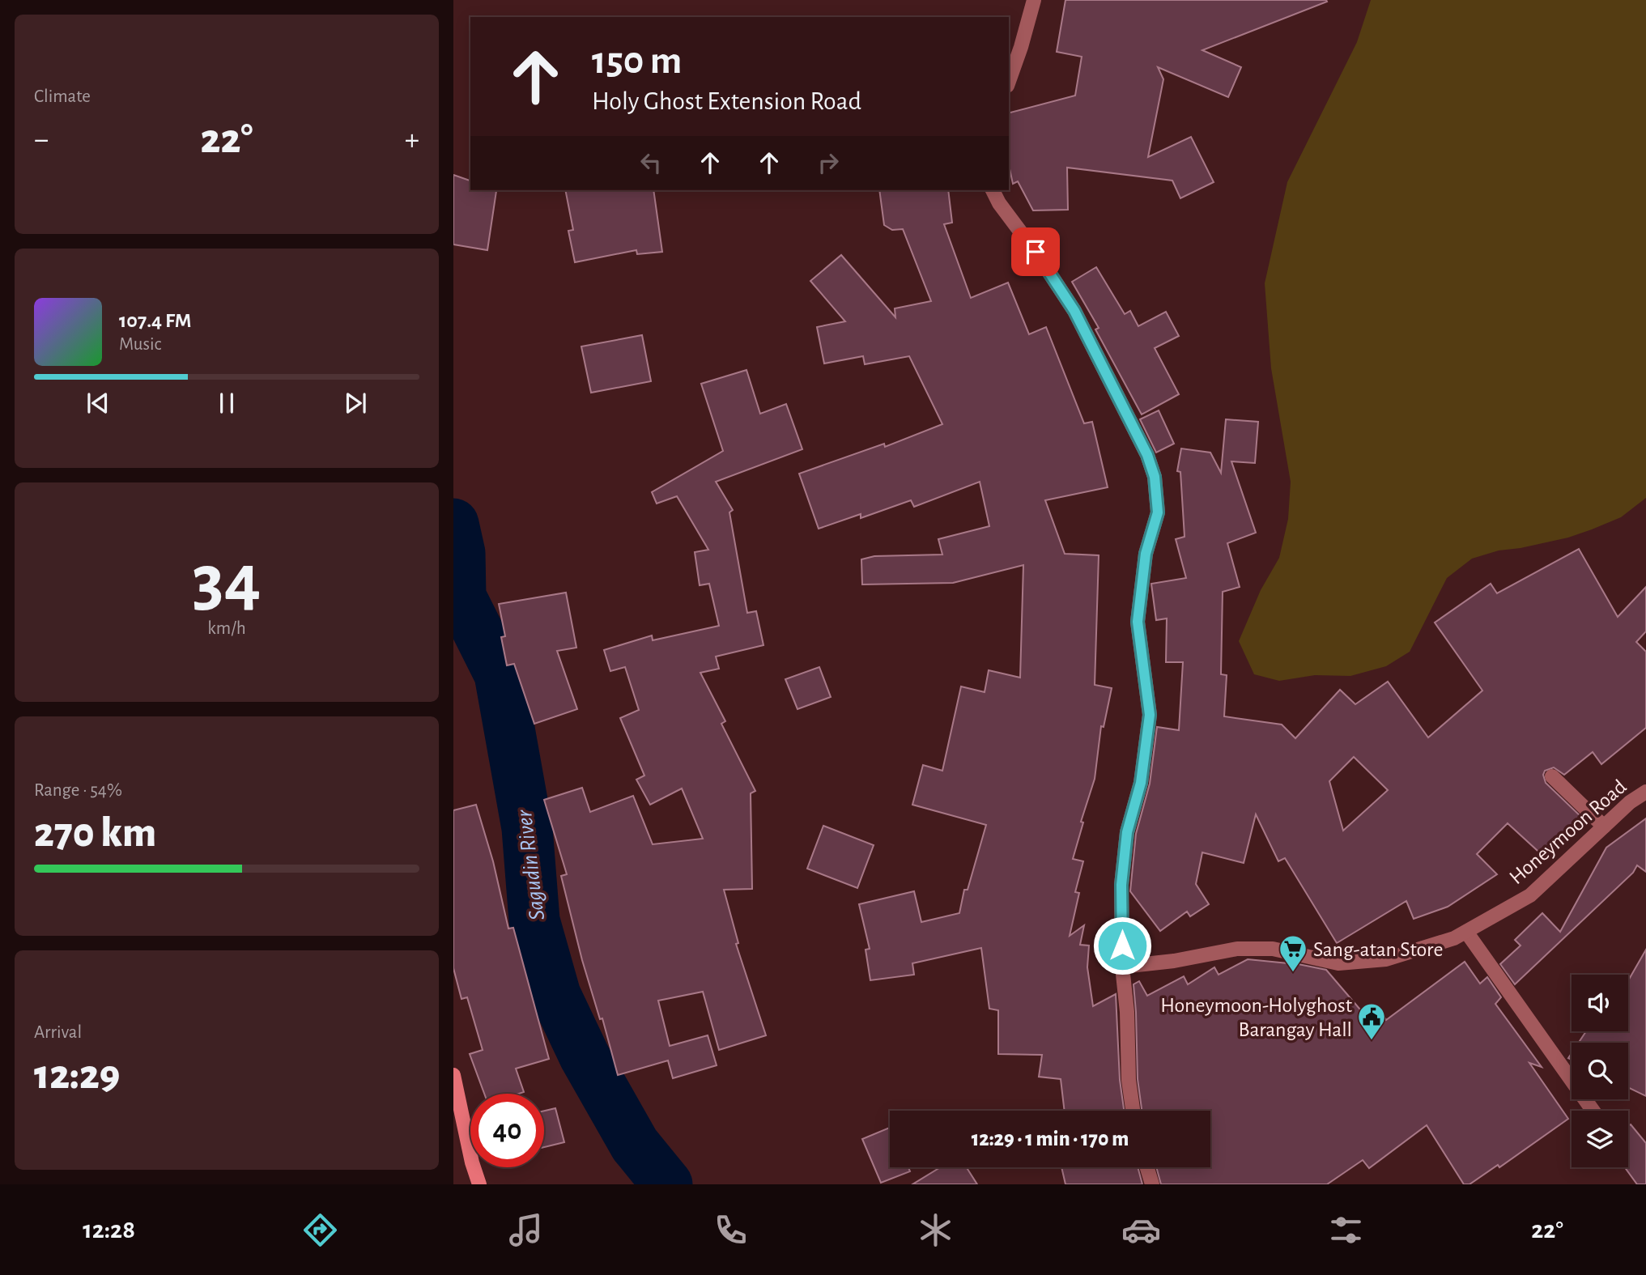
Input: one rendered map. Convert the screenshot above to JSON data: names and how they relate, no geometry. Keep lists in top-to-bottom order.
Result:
{
  "streets": {
    "street": ["Honeymoon Road"]
  },
  "water": ["Sagudin River"],
  "places": {
    "supermarket": ["Sang-atan Store"],
    "public building": ["Honeymoon-Holyghost Barangay Hall"]
  },
  "page": {
    "tile": [
      "Climate",
      ["34", "km/h"],
      ["Range · 54%", "270 km"],
      ["Arrival", "12:29"]
    ],
    "turn": ["150 m", "Holy Ghost Extension Road"],
    "heat": ["−", "22°", "+"],
    "song": ["107.4 FM", "Music"],
    "limit": "40",
    "trip": "12:29 · 1 min · 170 m",
    "tabs": ["12:28", "22°"]
  }
}
